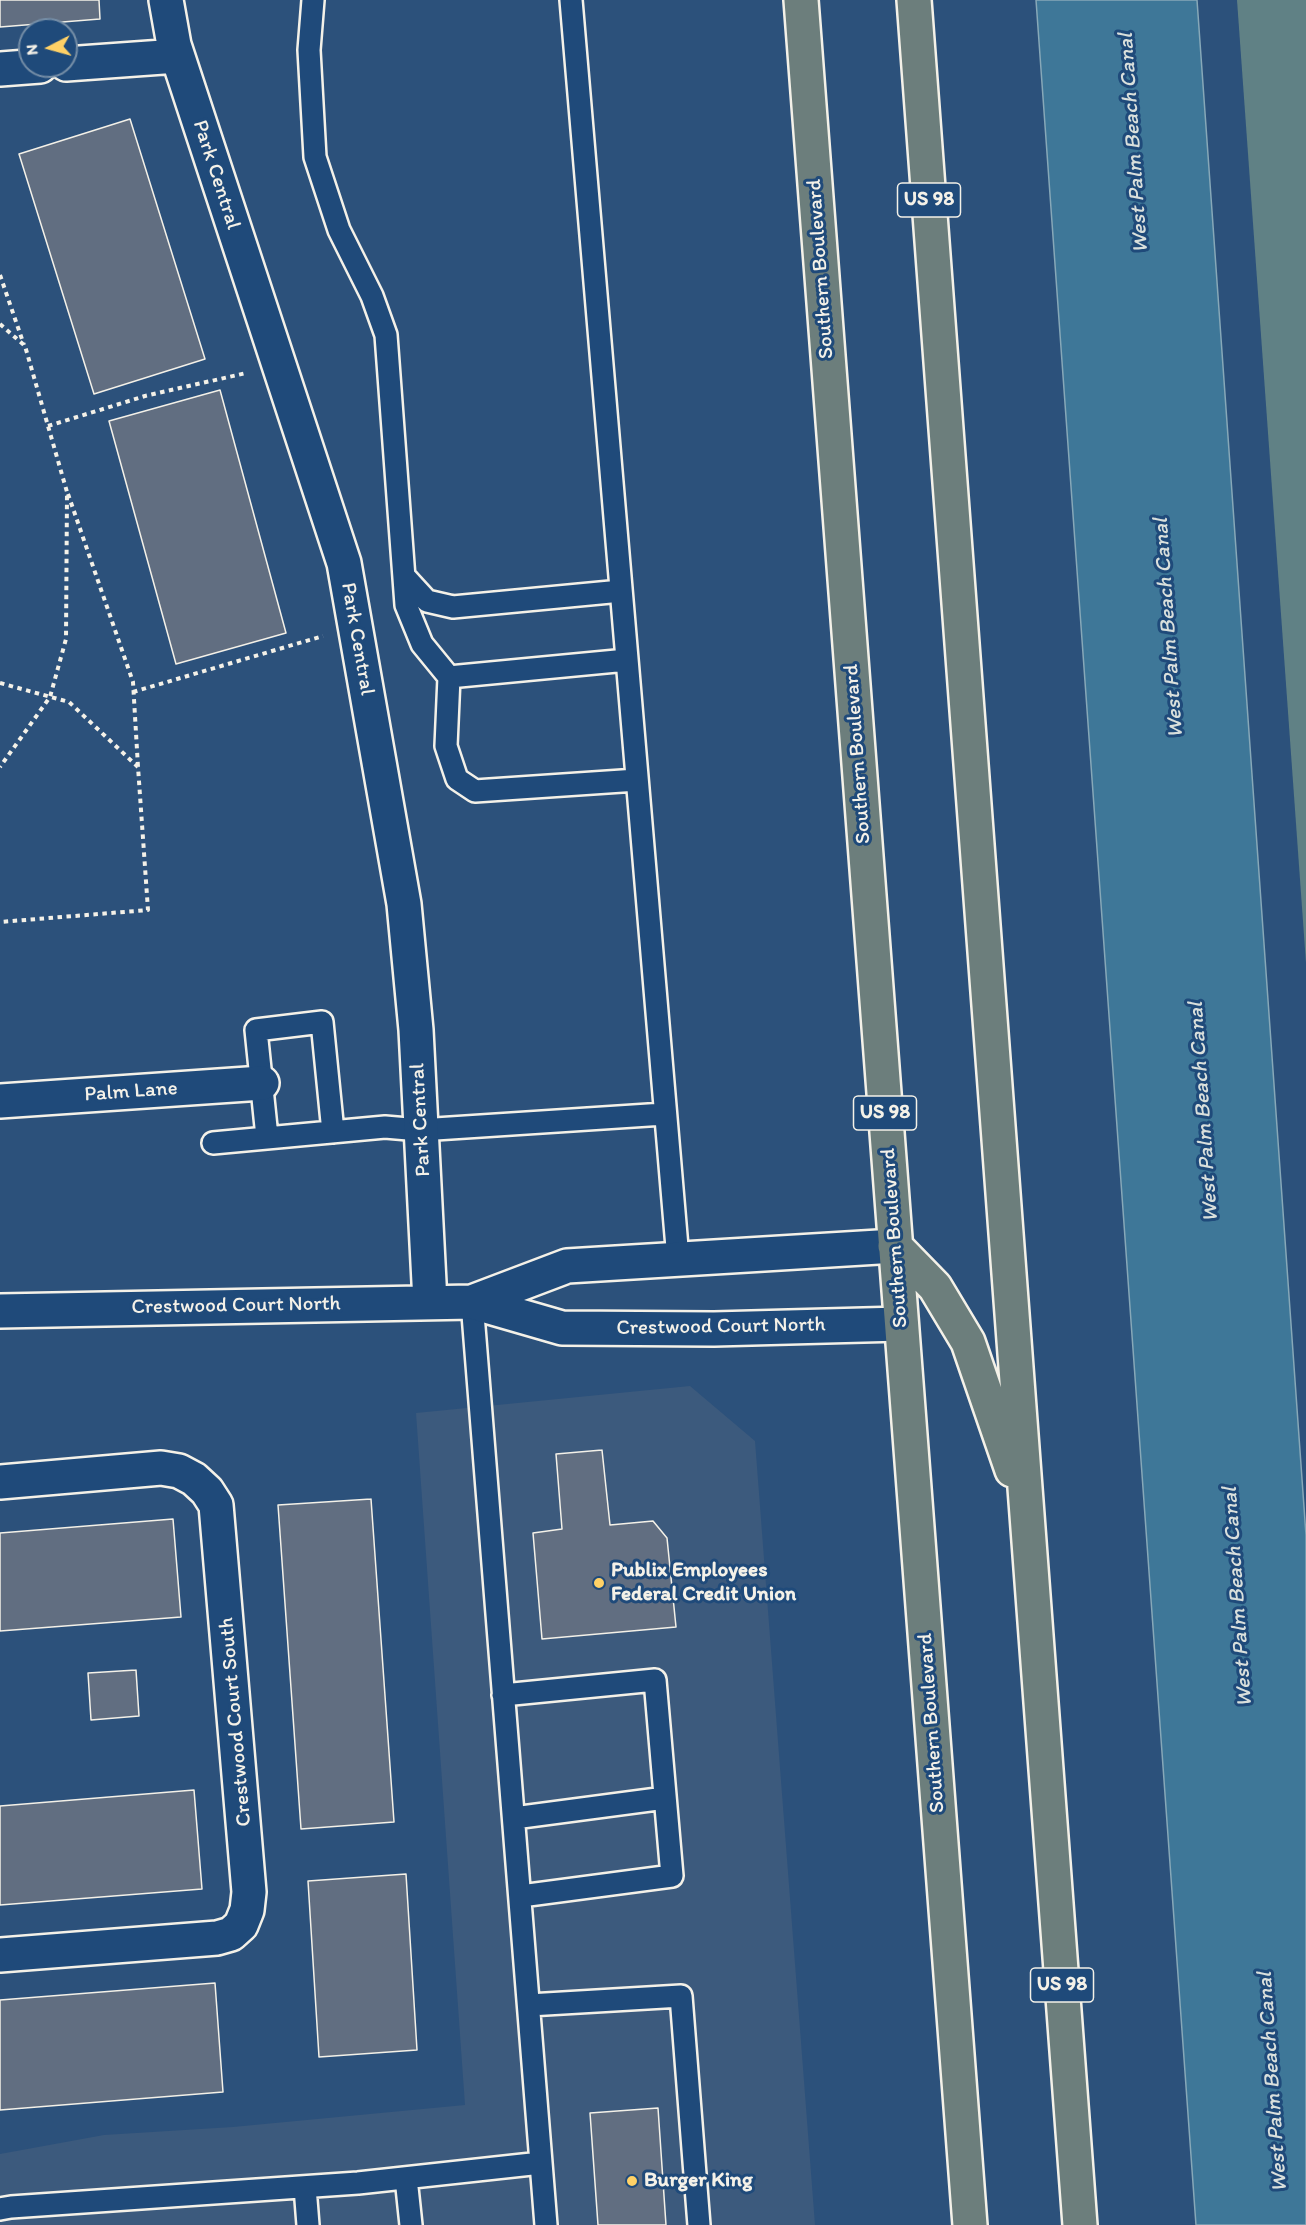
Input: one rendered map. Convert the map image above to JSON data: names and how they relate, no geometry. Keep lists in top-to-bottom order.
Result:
{
  "streets": {
    "highway": ["US 98", "Southern Boulevard"],
    "street": [
      "Park Central",
      "Palm Lane",
      "Crestwood Court North",
      "Crestwood Court South"
    ]
  },
  "crossings": [
    ["Park Central", "Crestwood Court North"],
    ["Southern Boulevard", "Crestwood Court North"]
  ],
  "water": ["West Palm Beach Canal"],
  "places": ["Publix Employees Federal Credit Union", "Burger King"],
  "north": "left"
}
